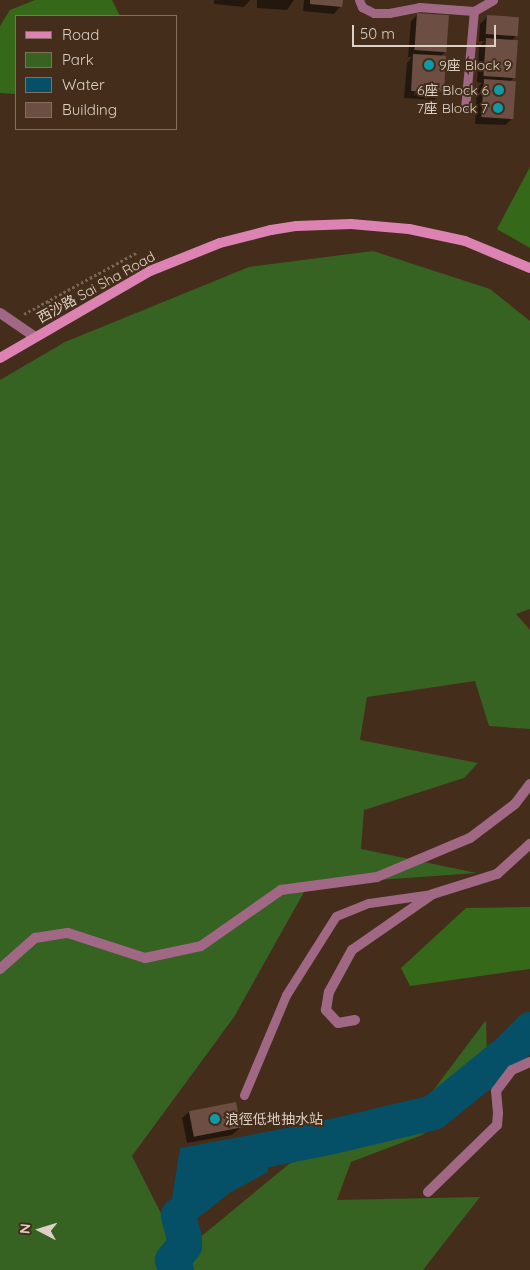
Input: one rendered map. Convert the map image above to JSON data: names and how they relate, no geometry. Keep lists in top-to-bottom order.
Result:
{
  "streets": {
    "main road": ["西沙路 Sai Sha Road"]
  },
  "places": [
    "9座 Block 9",
    "6座 Block 6",
    "7座 Block 7",
    "浪徑低地抽水站"
  ],
  "legend": [
    "Road",
    "Park",
    "Water",
    "Building"
  ],
  "scale_bar": "50 m",
  "north": "left"
}
